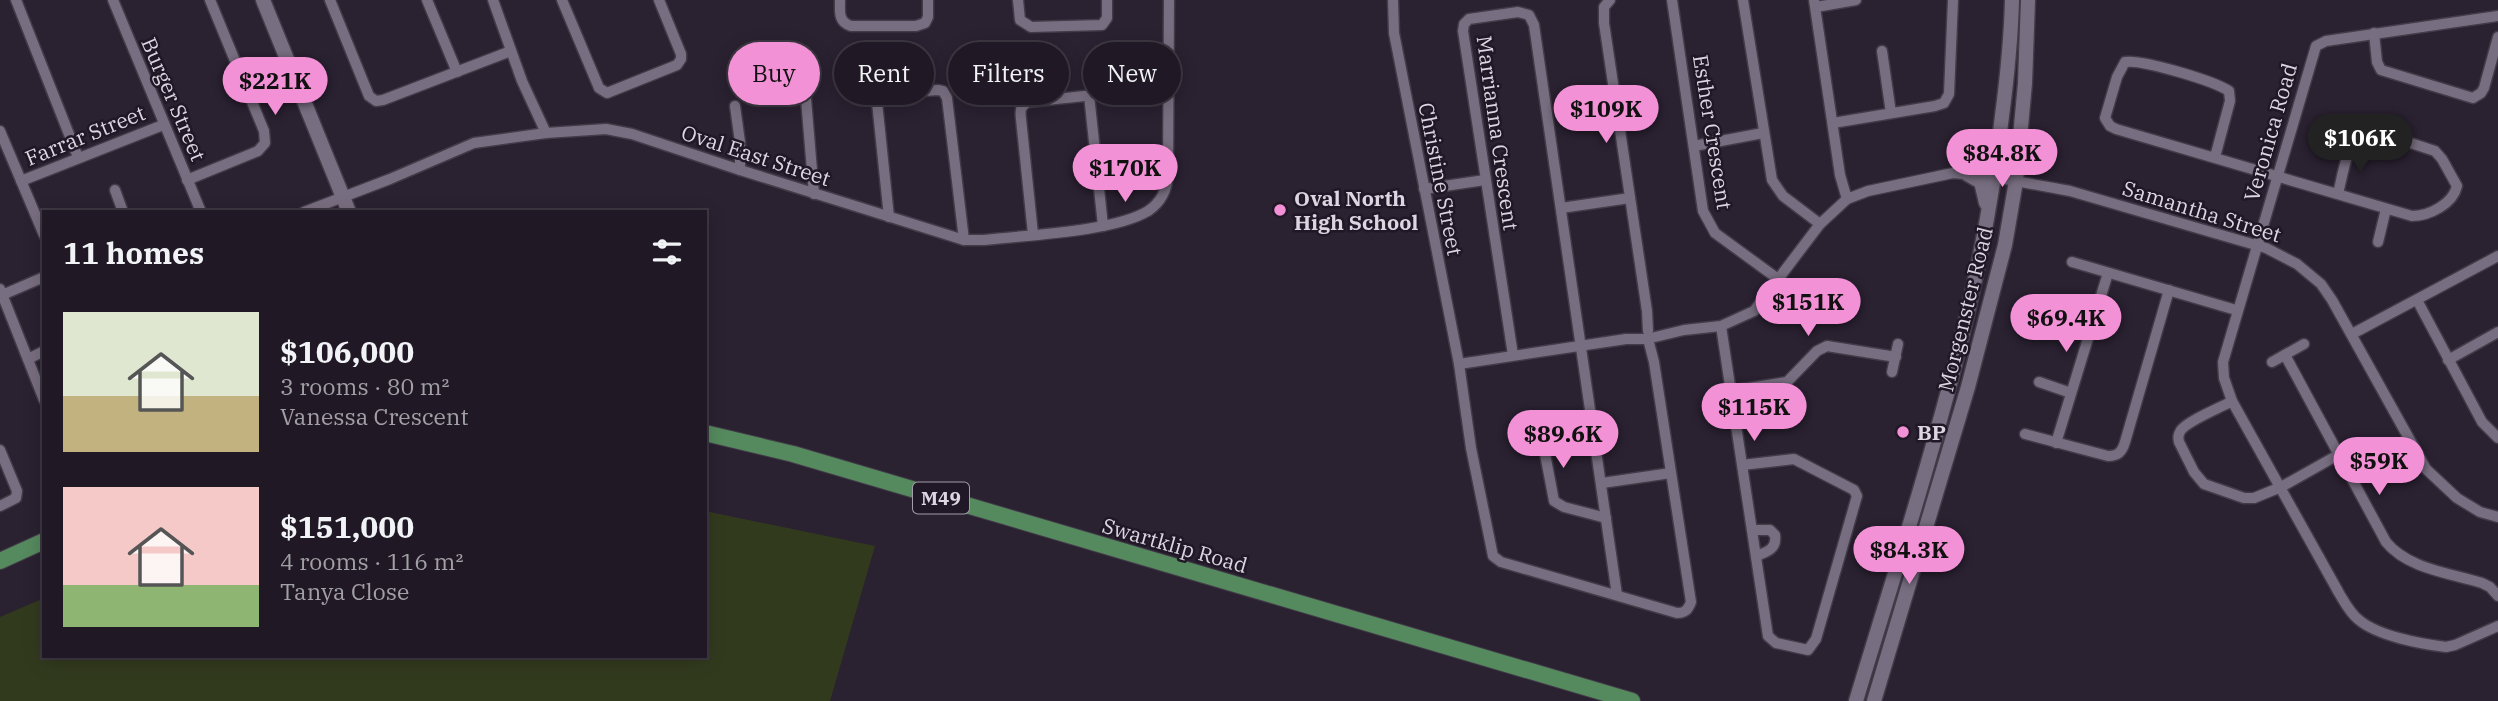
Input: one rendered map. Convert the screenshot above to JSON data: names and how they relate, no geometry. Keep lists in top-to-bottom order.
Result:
{
  "streets": {
    "main road": ["Morgenster Road", "M49", "Swartklip Road"],
    "street": [
      "Burger Street",
      "Esther Crescent",
      "Veronica Road",
      "Marrianna Crescent",
      "Farrar Street",
      "Oval East Street",
      "Christine Street",
      "Samantha Street"
    ]
  },
  "crossings": [
    ["Burger Street", "Farrar Street"],
    ["Veronica Road", "Samantha Street"],
    ["Marrianna Crescent", "Christine Street"],
    ["Samantha Street", "Morgenster Road"]
  ],
  "places": ["Oval North High School", "BP"],
  "page": {
    "chip": [
      "Buy",
      "Rent",
      "Filters",
      "New"
    ],
    "price": [
      "$221K",
      "$109K",
      "$106K",
      "$84.8K",
      "$170K",
      "$151K",
      "$69.4K",
      "$115K",
      "$89.6K",
      "$59K",
      "$84.3K"
    ],
    "heading": "11 homes",
    "list": [
      {
        "name": "$106,000",
        "note": "3 rooms · 80 m² · Vanessa Crescent"
      },
      {
        "name": "$151,000",
        "note": "4 rooms · 116 m² · Tanya Close"
      }
    ]
  }
}
